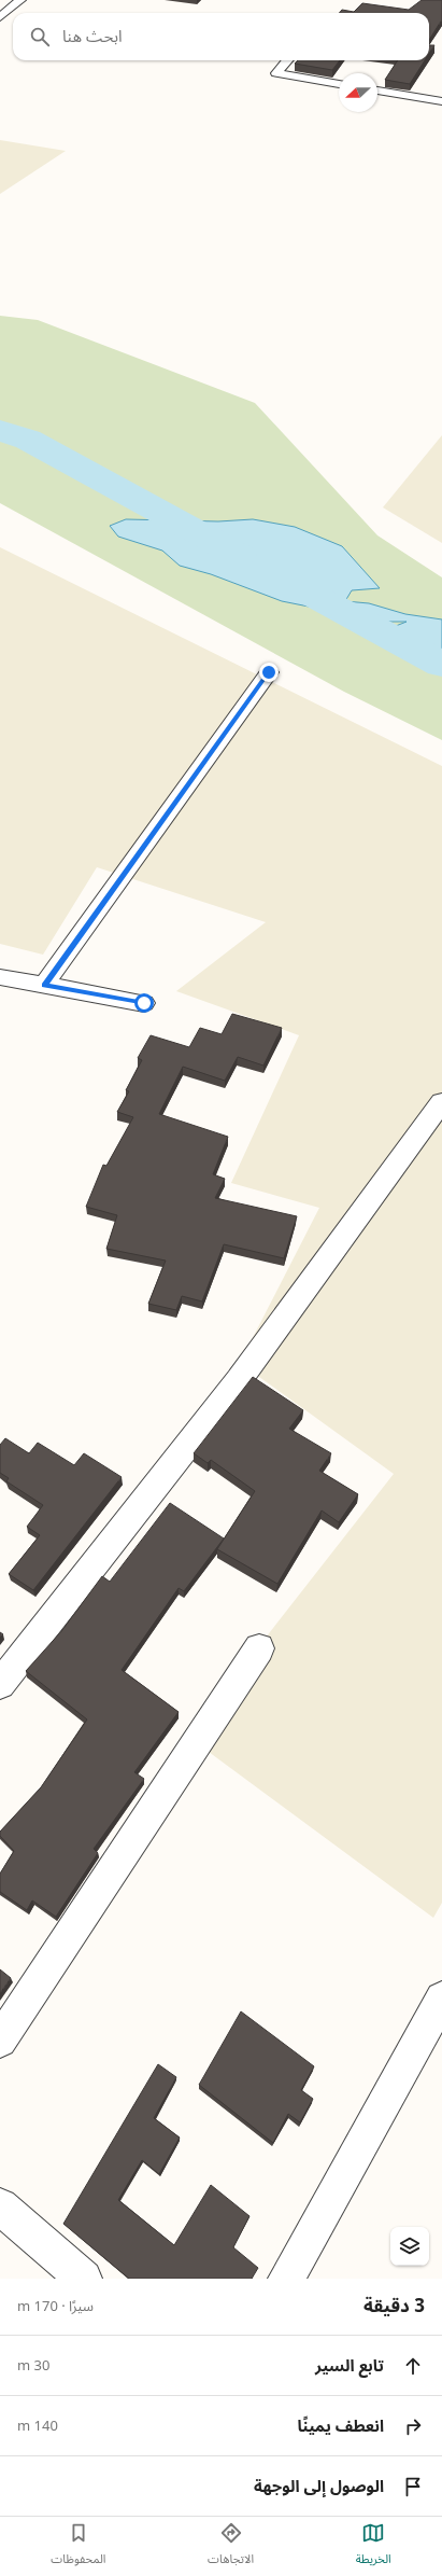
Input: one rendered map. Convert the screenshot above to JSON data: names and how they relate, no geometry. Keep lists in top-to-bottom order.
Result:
{
  "north": "left",
  "page": {
    "search": "ابحث هنا",
    "heading": ["3 دقيقة", "سيرًا · 170 m"],
    "list": [
      ["تابع السير", "30 m"],
      ["انعطف يمينًا", "140 m"],
      "الوصول إلى الوجهة"
    ],
    "nav": ["الخريطة", "الاتجاهات", "المحفوظات"]
  }
}
